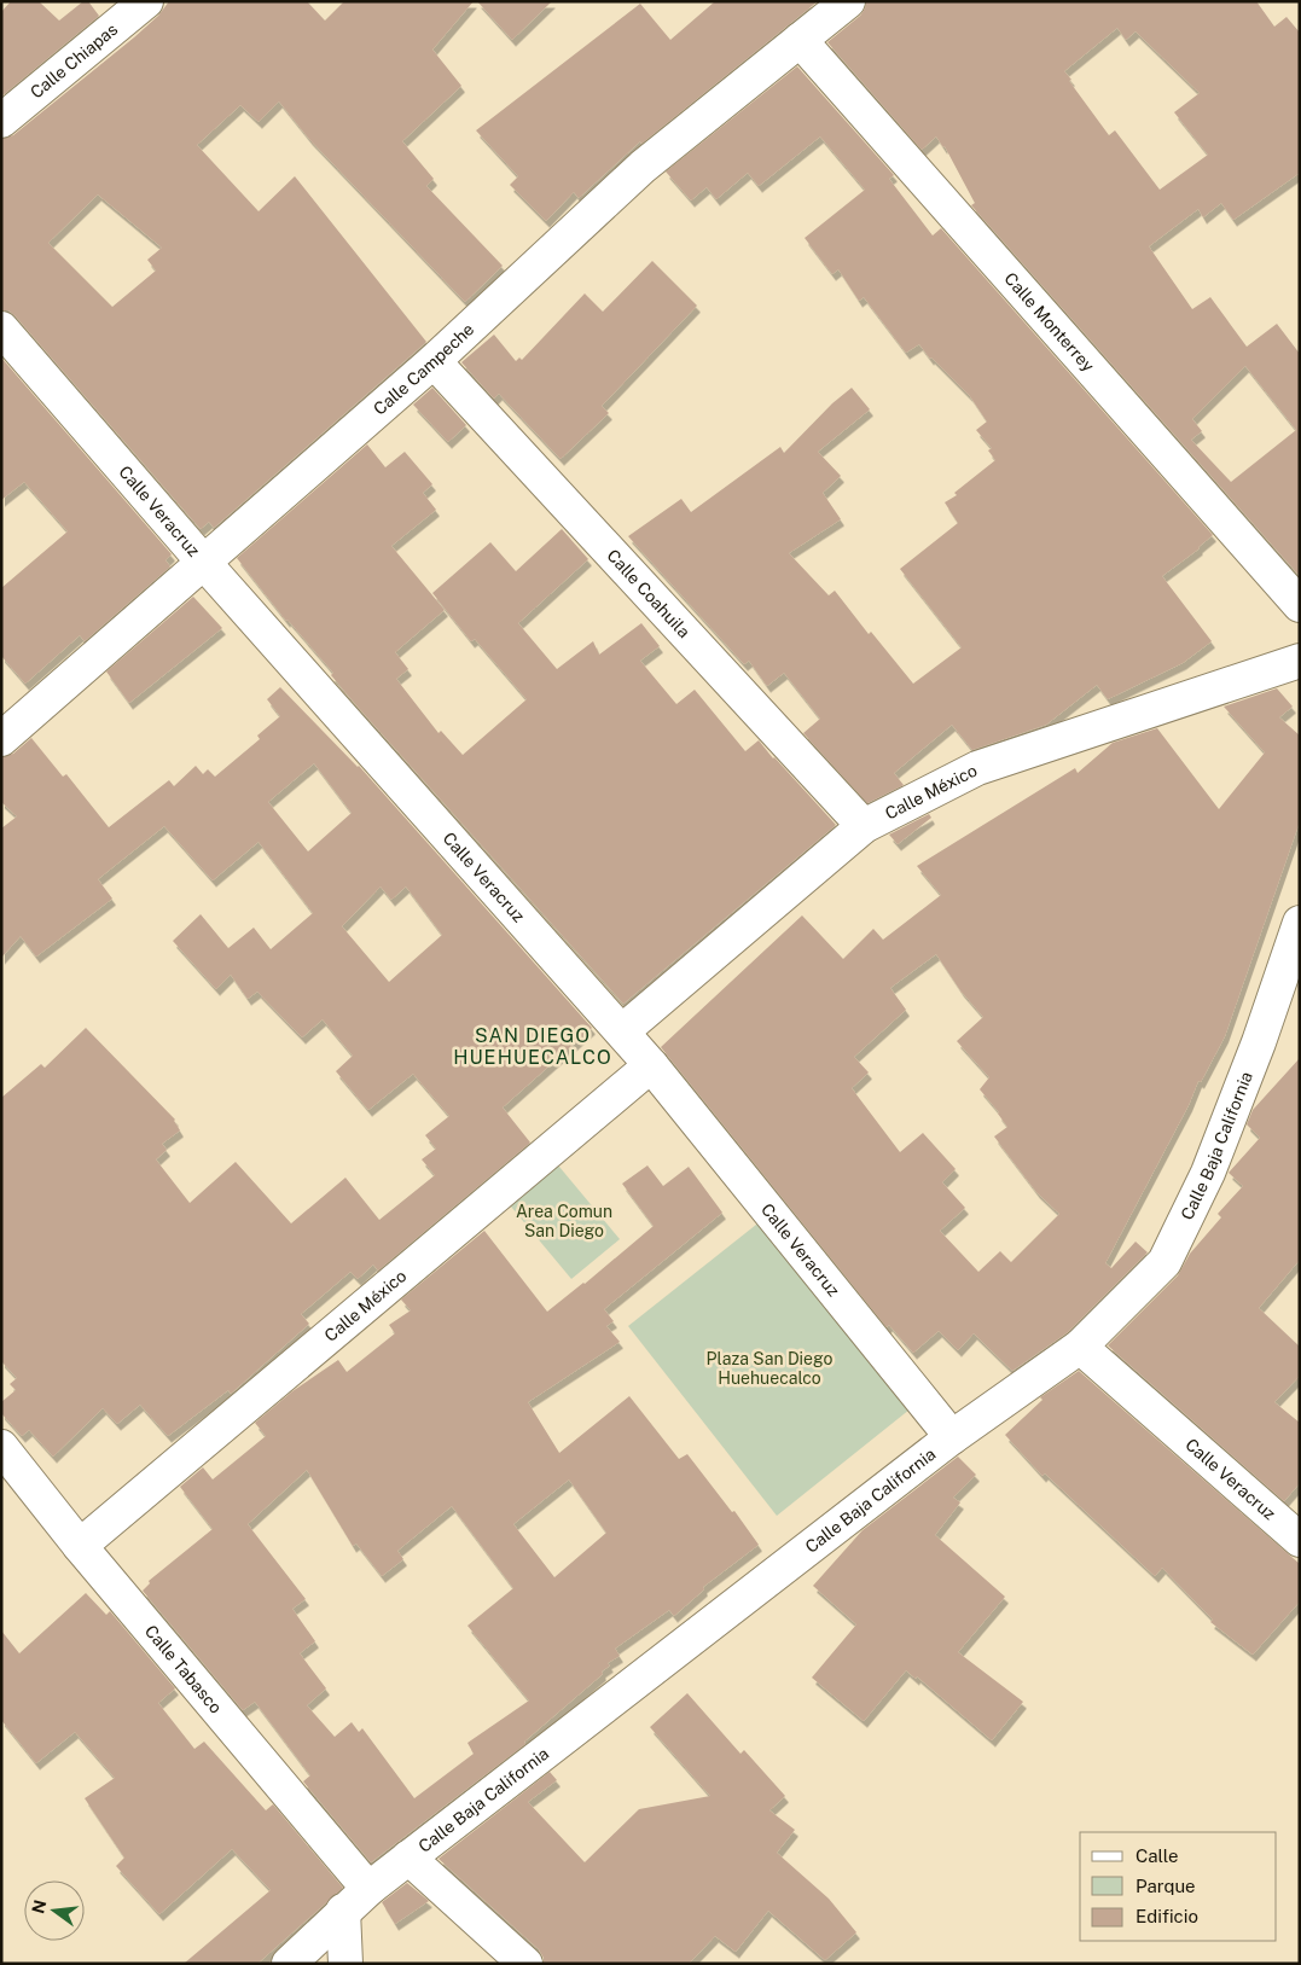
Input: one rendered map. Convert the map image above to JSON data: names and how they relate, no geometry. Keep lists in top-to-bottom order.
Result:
{
  "streets": {
    "street": [
      "Calle Chiapas",
      "Calle Monterrey",
      "Calle Campeche",
      "Calle Veracruz",
      "Calle Coahuila",
      "Calle México",
      "Calle Baja California",
      "Calle Tabasco"
    ]
  },
  "crossings": [
    ["Calle Monterrey", "Calle Campeche"],
    ["Calle Campeche", "Calle Veracruz"],
    ["Calle Campeche", "Calle Coahuila"],
    ["Calle Veracruz", "Calle México"],
    ["Calle Veracruz", "Calle Baja California"],
    ["Calle Coahuila", "Calle México"],
    ["Calle México", "Calle Tabasco"],
    ["Calle Baja California", "Calle Tabasco"]
  ],
  "districts": ["SAN DIEGO HUEHUECALCO"],
  "parks": ["Area Comun San Diego", "Plaza San Diego Huehuecalco"],
  "legend": ["Calle", "Parque", "Edificio"],
  "north": "left"
}
